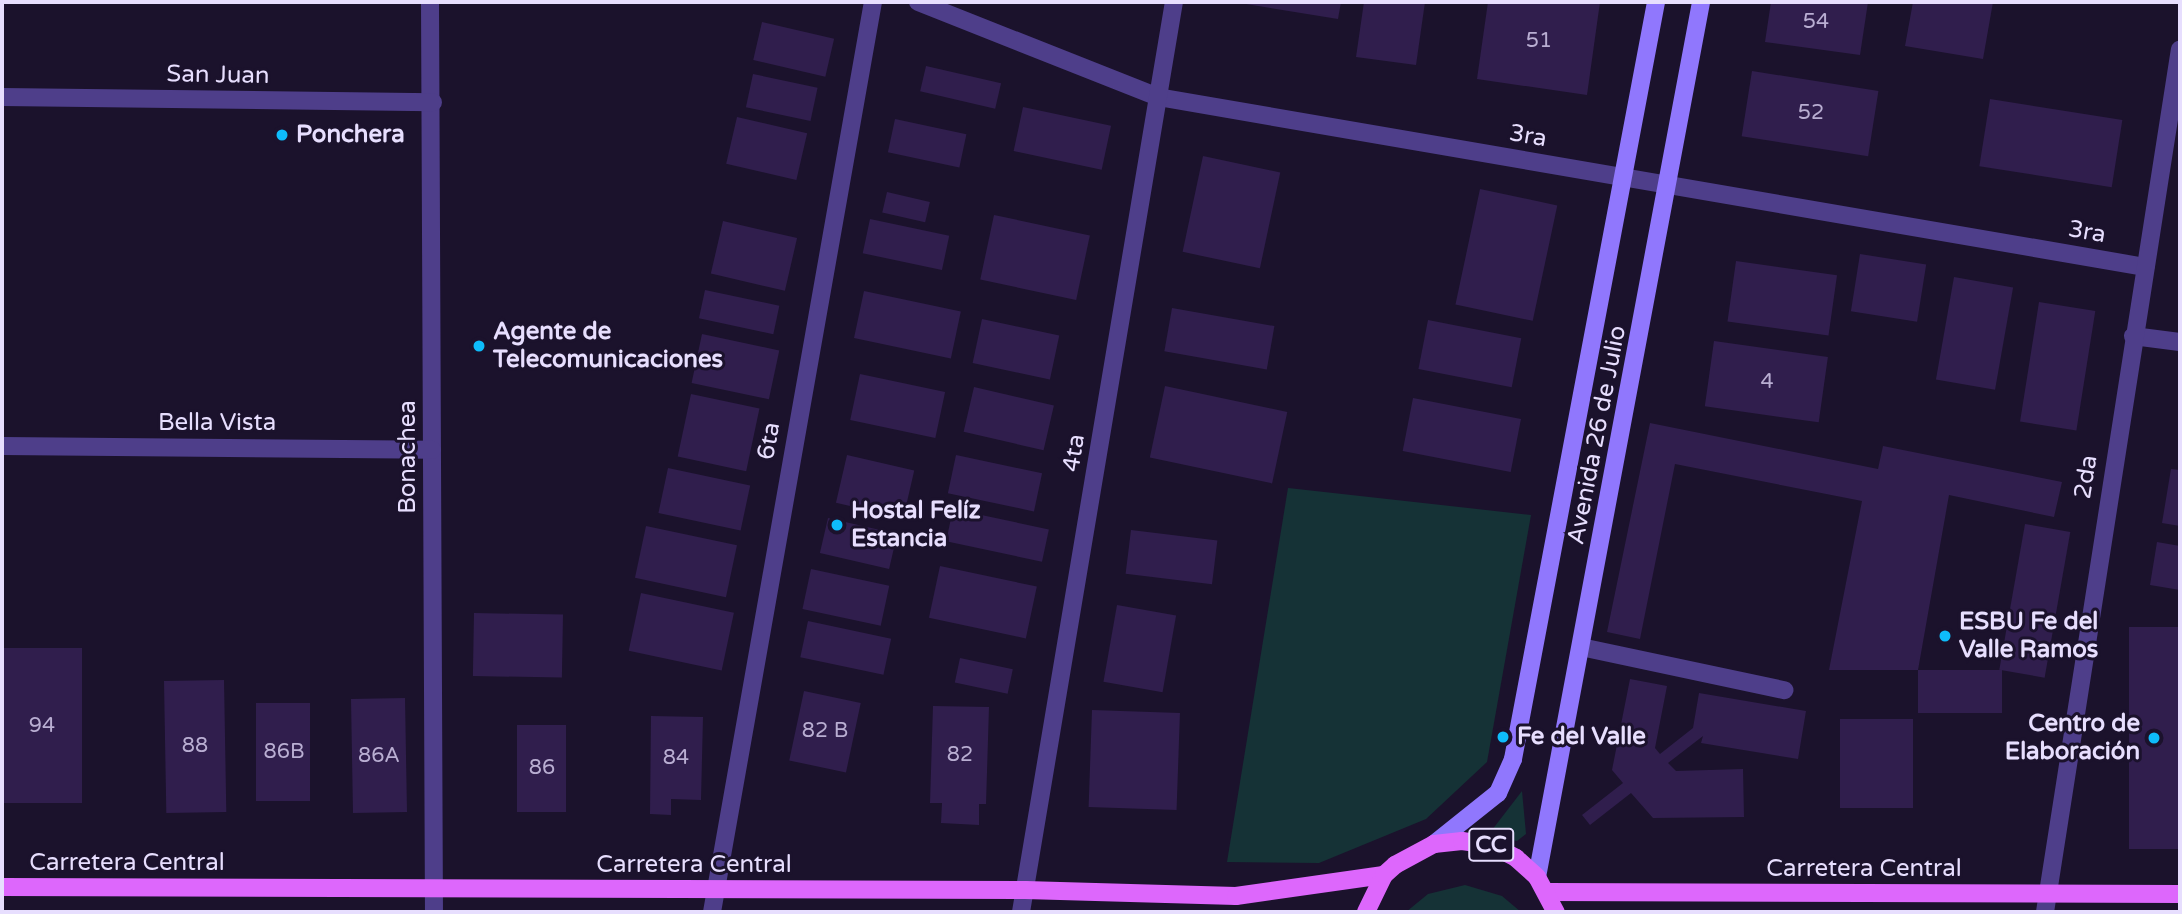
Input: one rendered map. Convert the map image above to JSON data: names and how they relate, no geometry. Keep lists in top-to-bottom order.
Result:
{
  "streets": {
    "main road": ["Avenida 26 de Julio", "CC", "Carretera Central"],
    "street": [
      "San Juan",
      "3ra",
      "Bella Vista",
      "6ta",
      "4ta",
      "Bonachea",
      "2da"
    ]
  },
  "crossings": [
    ["San Juan", "Bonachea"],
    ["3ra", "Avenida 26 de Julio"],
    ["3ra", "4ta"],
    ["3ra", "2da"],
    ["Bella Vista", "Bonachea"],
    ["Avenida 26 de Julio", "CC"],
    ["Avenida 26 de Julio", "Carretera Central"],
    ["6ta", "Carretera Central"],
    ["4ta", "Carretera Central"],
    ["Bonachea", "Carretera Central"],
    ["2da", "Carretera Central"],
    ["CC", "Carretera Central"]
  ],
  "places": [
    "Ponchera",
    "Agente de Telecomunicaciones",
    "Hostal Felíz Estancia",
    "ESBU Fe del Valle Ramos",
    "Fe del Valle",
    "Centro de Elaboración"
  ],
  "house_numbers": [
    "54",
    "51",
    "52",
    "4",
    "94",
    "82 B",
    "88",
    "86B",
    "82",
    "86A",
    "84",
    "86"
  ]
}
